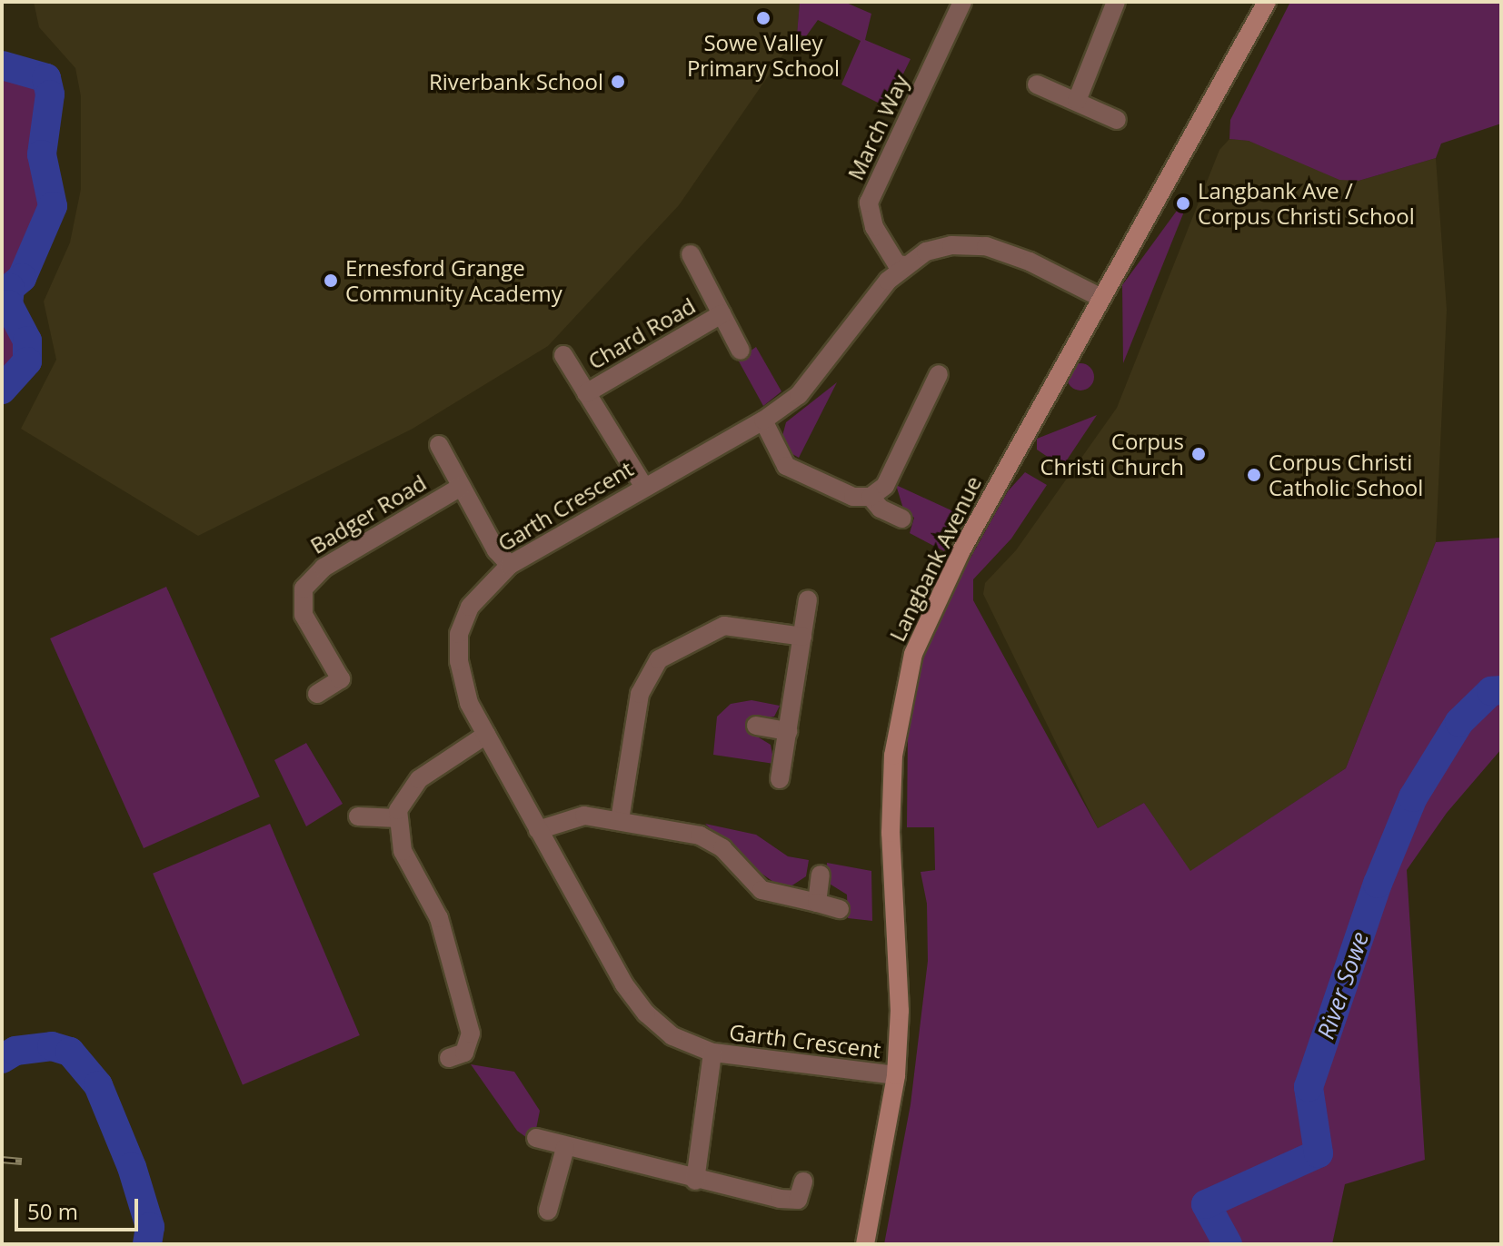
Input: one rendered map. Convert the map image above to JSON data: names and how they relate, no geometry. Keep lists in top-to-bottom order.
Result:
{
  "streets": {
    "street": [
      "March Way",
      "Chard Road",
      "Garth Crescent",
      "Badger Road",
      "Langbank Avenue"
    ]
  },
  "crossings": [
    ["March Way", "Garth Crescent"],
    ["Chard Road", "Garth Crescent"],
    ["Garth Crescent", "Badger Road"],
    ["Garth Crescent", "Langbank Avenue"]
  ],
  "water": ["River Sowe"],
  "places": [
    "Sowe Valley Primary School",
    "Riverbank School",
    "Langbank Ave / Corpus Christi School",
    "Ernesford Grange Community Academy",
    "Corpus Christi Church",
    "Corpus Christi Catholic School"
  ],
  "scale_bar": "50 m"
}
